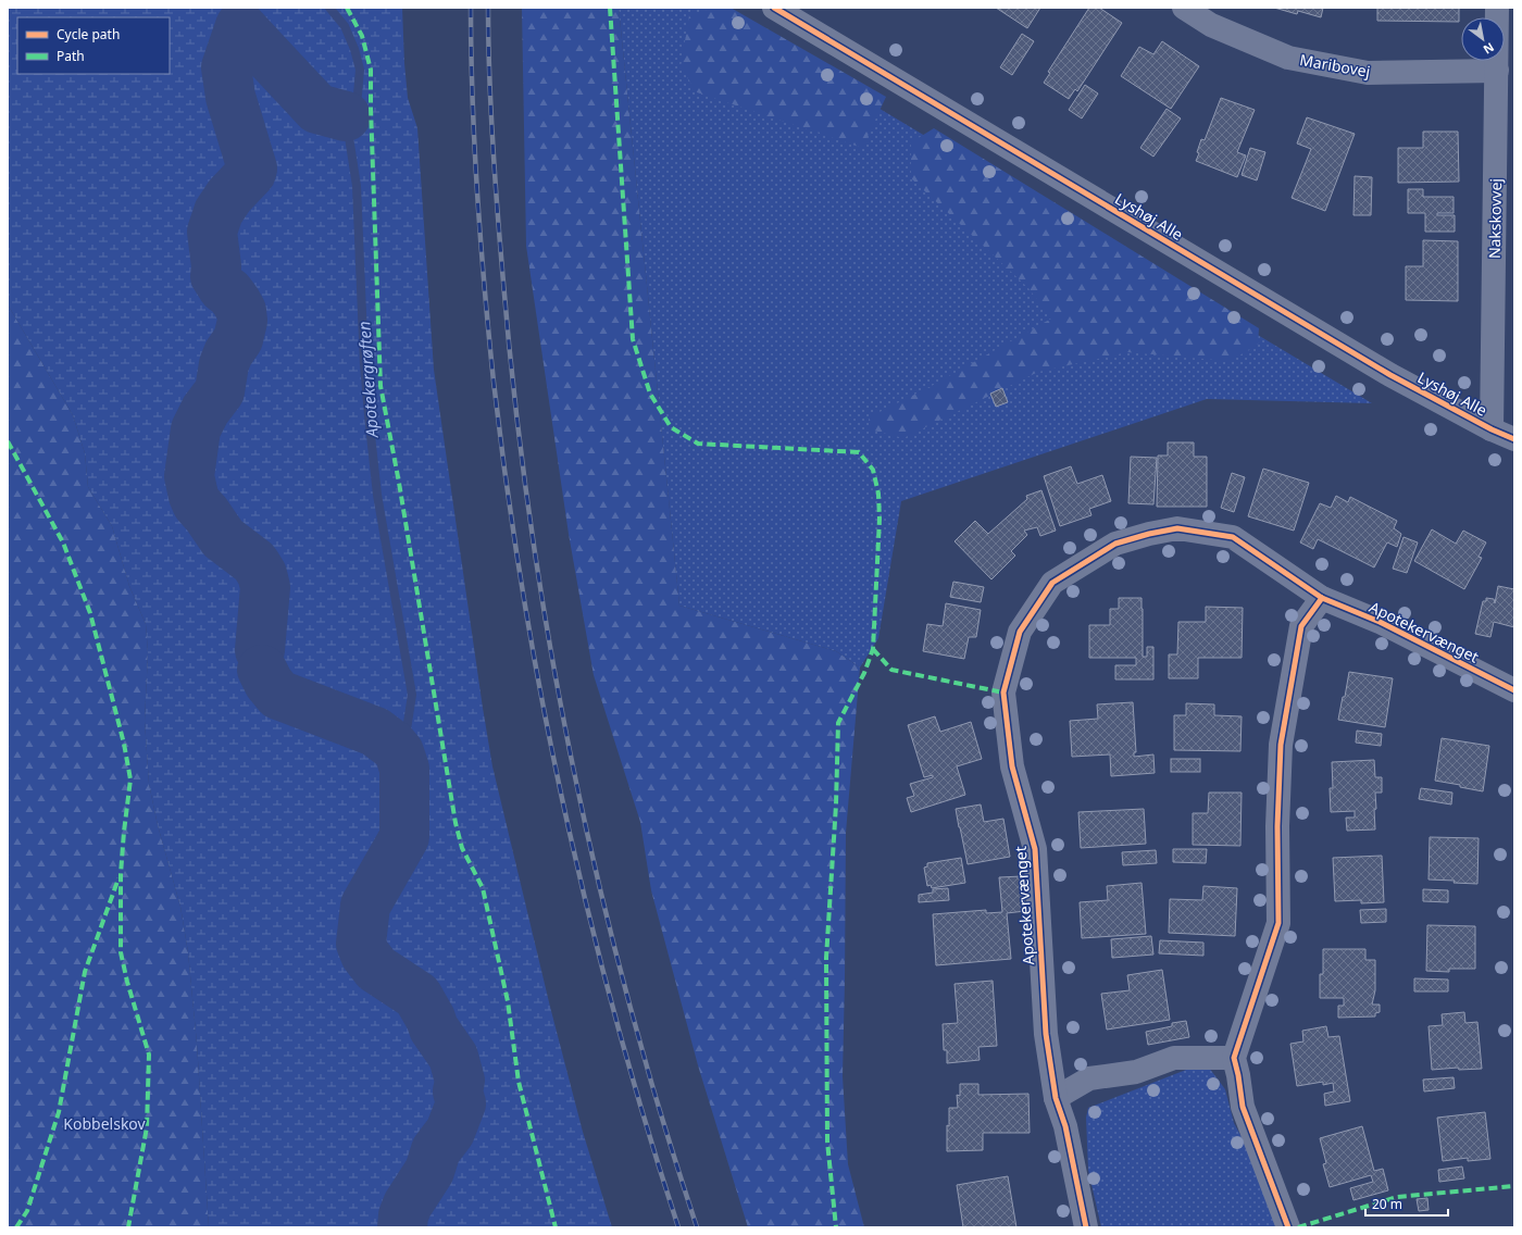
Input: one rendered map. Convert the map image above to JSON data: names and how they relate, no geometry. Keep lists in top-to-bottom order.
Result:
{
  "streets": {
    "street": [
      "Maribovej",
      "Lyshøj Alle",
      "Nakskovvej",
      "Apotekervænget"
    ]
  },
  "crossings": [
    ["Maribovej", "Nakskovvej"],
    ["Lyshøj Alle", "Nakskovvej"]
  ],
  "water": ["Apotekergrøften"],
  "parks": ["Kobbelskov"],
  "legend": ["Cycle path", "Path"],
  "scale_bar": "20 m",
  "north": "bottom right"
}
